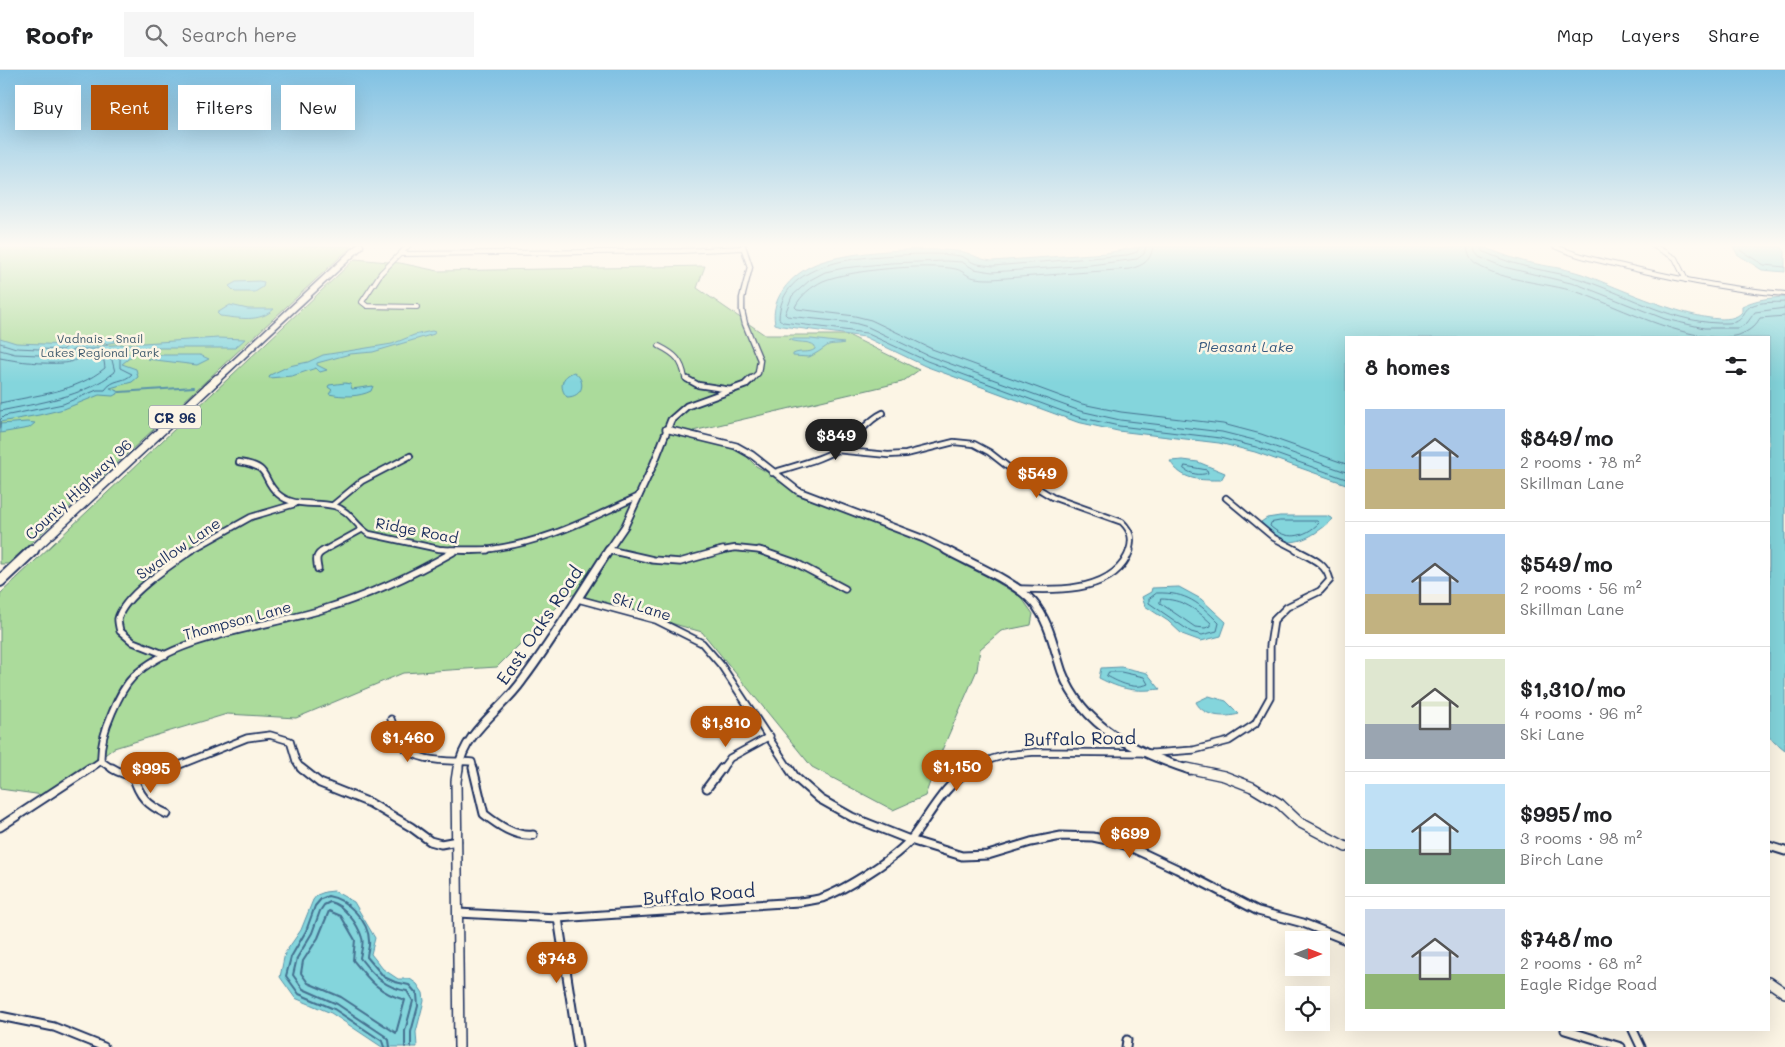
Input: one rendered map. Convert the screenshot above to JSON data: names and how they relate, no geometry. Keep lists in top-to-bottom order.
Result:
{
  "streets": {
    "main road": ["CR 96", "County Highway 96"],
    "street": [
      "Ridge Road",
      "Swallow Lane",
      "Ski Lane",
      "Thompson Lane",
      "East Oaks Road",
      "Buffalo Road"
    ]
  },
  "crossings": [
    ["Ridge Road", "Thompson Lane"],
    ["Ridge Road", "East Oaks Road"],
    ["Swallow Lane", "Thompson Lane"],
    ["Ski Lane", "East Oaks Road"],
    ["Ski Lane", "Buffalo Road"],
    ["East Oaks Road", "Buffalo Road"]
  ],
  "water": ["Pleasant Lake"],
  "parks": ["Vadnais - Snail Lakes Regional Park"],
  "north": "right",
  "page": {
    "header": "Roofr",
    "search": "Search here",
    "nav": ["Map", "Layers", "Share"],
    "chip": [
      "Buy",
      "Rent",
      "Filters",
      "New"
    ],
    "heading": "8 homes",
    "list": [
      {
        "name": "$849/mo",
        "note": "2 rooms · 78 m² · Skillman Lane"
      },
      {
        "name": "$549/mo",
        "note": "2 rooms · 56 m² · Skillman Lane"
      },
      {
        "name": "$1,310/mo",
        "note": "4 rooms · 96 m² · Ski Lane"
      },
      {
        "name": "$995/mo",
        "note": "3 rooms · 98 m² · Birch Lane"
      },
      {
        "name": "$748/mo",
        "note": "2 rooms · 68 m² · Eagle Ridge Road"
      }
    ],
    "price": [
      "$849",
      "$549",
      "$1,310",
      "$1,460",
      "$1,150",
      "$995",
      "$699",
      "$748"
    ]
  }
}
